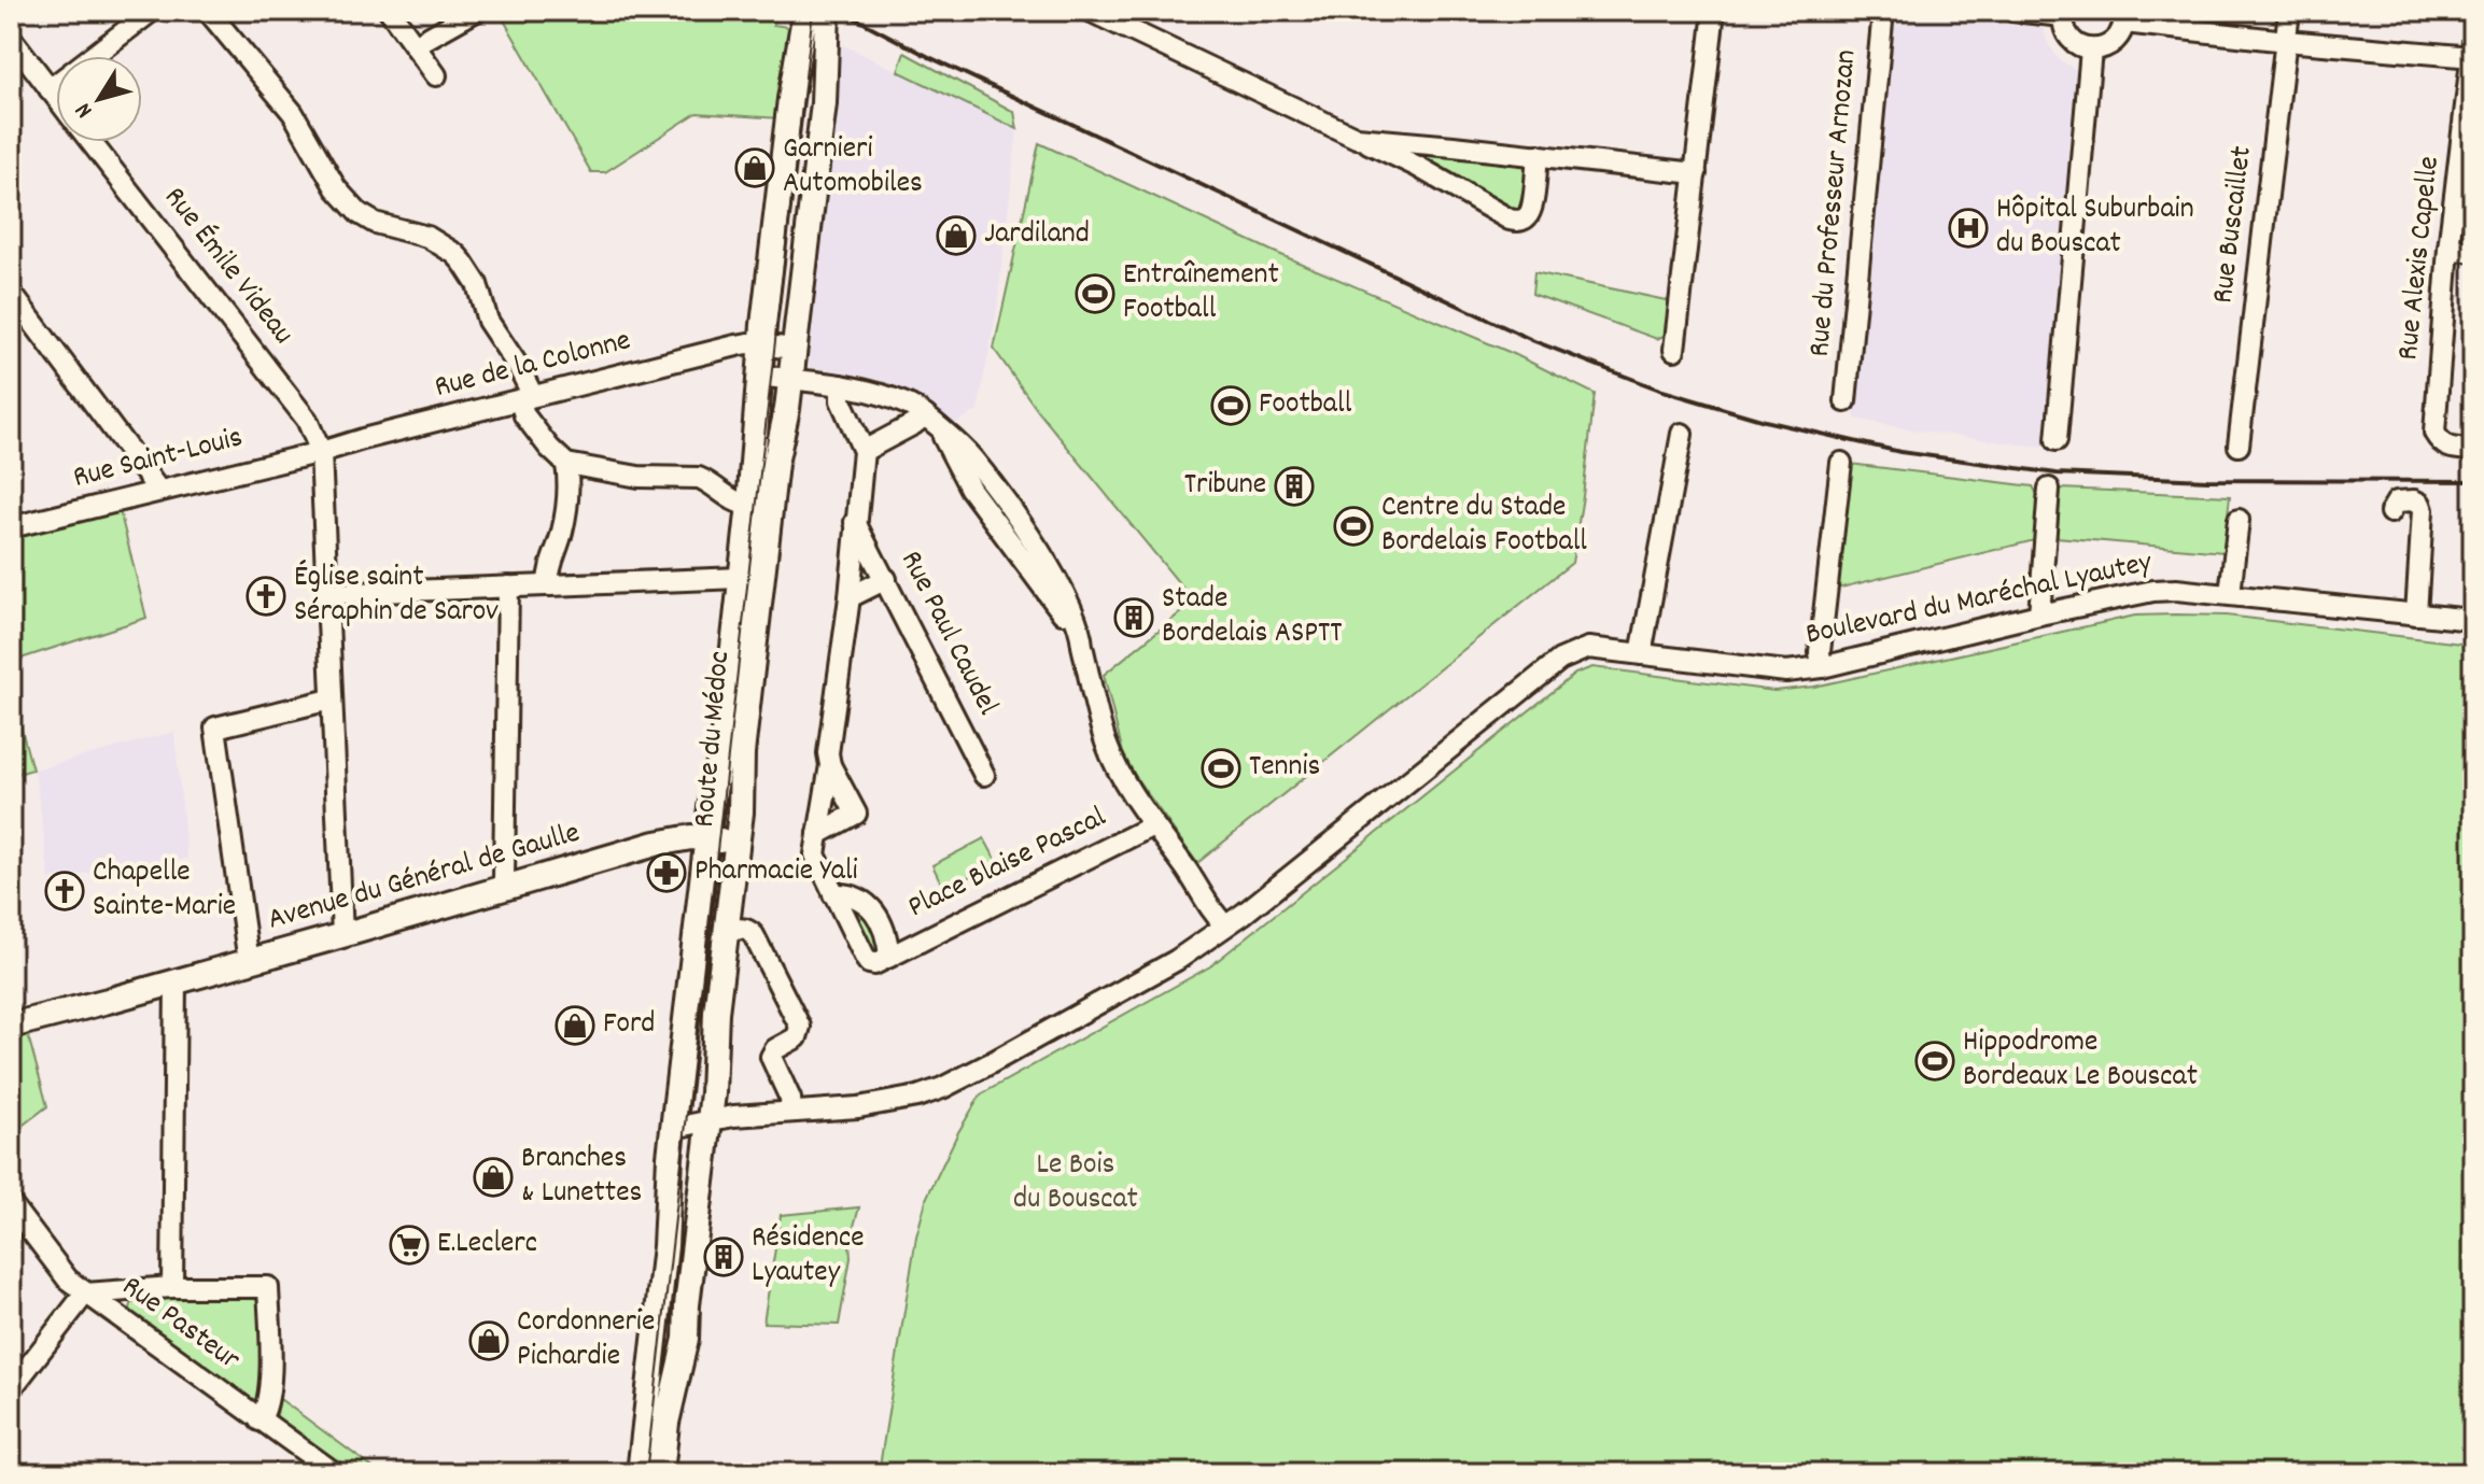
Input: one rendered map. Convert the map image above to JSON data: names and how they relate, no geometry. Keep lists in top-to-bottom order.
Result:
{
  "streets": {
    "main road": ["Route du Médoc", "Avenue du Général de Gaulle"],
    "street": [
      "Rue du Professeur Arnozan",
      "Rue Buscaillet",
      "Rue Alexis Capelle",
      "Rue Émile Videau",
      "Rue de la Colonne",
      "Rue Saint-Louis",
      "Boulevard du Maréchal Lyautey",
      "Rue Paul Caudel",
      "Place Blaise Pascal",
      "Rue Pasteur"
    ]
  },
  "crossings": [
    ["Rue Émile Videau", "Rue de la Colonne"],
    ["Rue Émile Videau", "Rue Saint-Louis"],
    ["Rue de la Colonne", "Rue Saint-Louis"],
    ["Rue de la Colonne", "Route du Médoc"],
    ["Boulevard du Maréchal Lyautey", "Route du Médoc"],
    ["Route du Médoc", "Avenue du Général de Gaulle"]
  ],
  "parks": ["Le Bois du Bouscat"],
  "places": {
    "shop": [
      "Garnieri Automobiles",
      "Jardiland",
      "Ford",
      "Branches & Lunettes",
      "Cordonnerie Pichardie"
    ],
    "hospital": ["Hôpital Suburbain du Bouscat"],
    "sports": [
      "Entraînement Football",
      "Football",
      "Centre du Stade Bordelais Football",
      "Tennis",
      "Hippodrome Bordeaux Le Bouscat"
    ],
    "building": ["Tribune", "Stade Bordelais ASPTT", "Résidence Lyautey"],
    "church": ["Église saint Séraphin de Sarov", "Chapelle Sainte-Marie"],
    "pharmacy": ["Pharmacie Yali"],
    "supermarket": ["E.Leclerc"]
  },
  "north": "bottom left"
}
